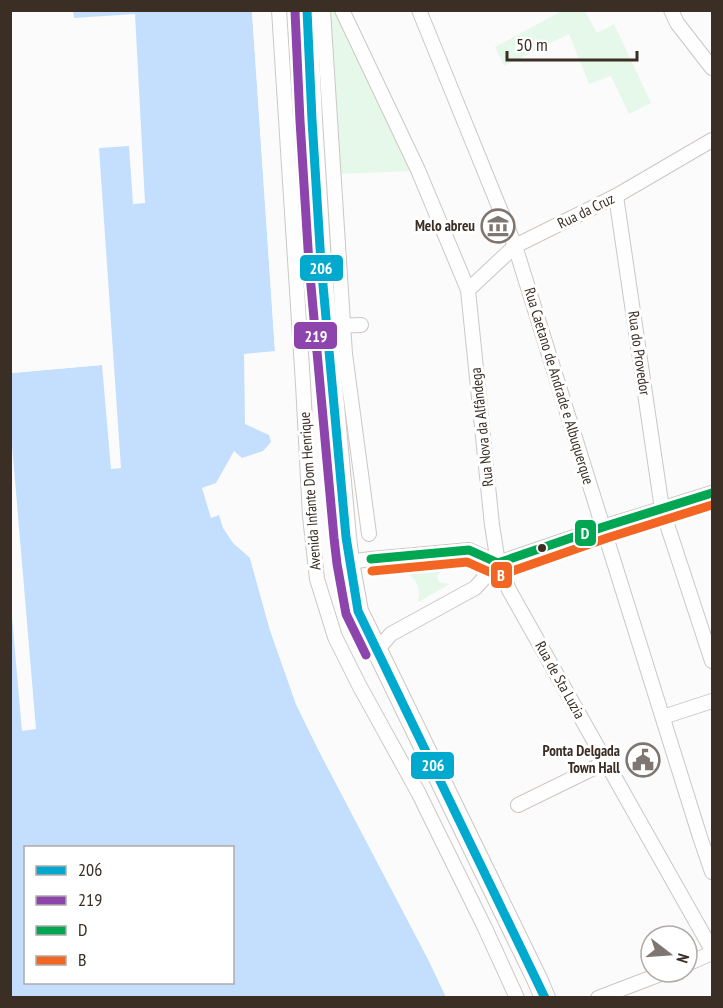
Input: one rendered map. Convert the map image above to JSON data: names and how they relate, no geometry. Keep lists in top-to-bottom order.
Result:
{
  "streets": {
    "main road": ["Avenida Infante Dom Henrique"],
    "street": [
      "Rua da Cruz",
      "Rua do Provedor",
      "Rua Caetano de Andrade e Albuquerque",
      "Rua Nova da Alfândega",
      "Rua de Sta Luzia"
    ]
  },
  "crossings": [
    ["Rua da Cruz", "Rua do Provedor"],
    ["Rua da Cruz", "Rua Caetano de Andrade e Albuquerque"],
    ["Rua da Cruz", "Rua Nova da Alfândega"],
    ["Rua Nova da Alfândega", "Rua de Sta Luzia"]
  ],
  "places": {
    "museum": ["Melo abreu"],
    "public building": ["Ponta Delgada Town Hall"]
  },
  "lines": [
    "transit line 206",
    "transit line 219",
    "transit line D",
    "transit line B"
  ],
  "legend": [
    "206",
    "219",
    "D",
    "B"
  ],
  "scale_bar": "50 m",
  "north": "right"
}
